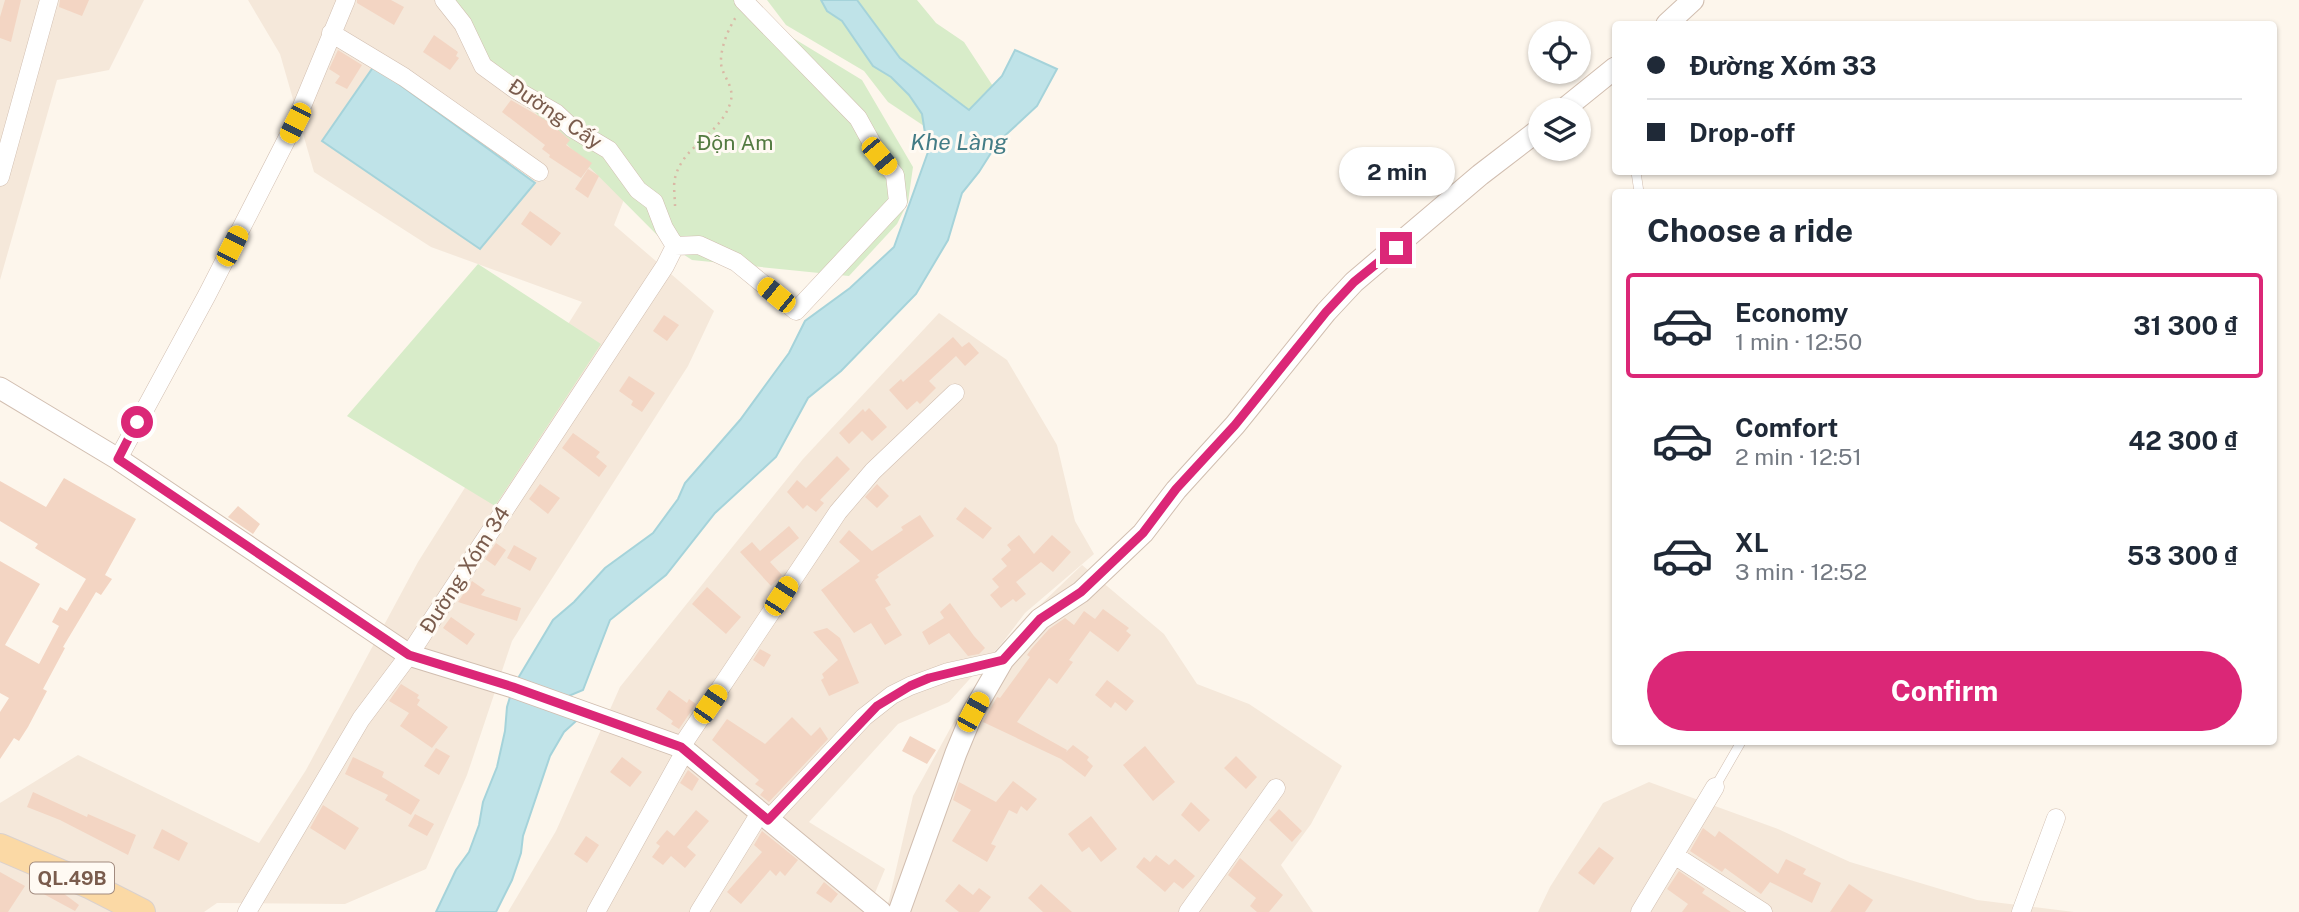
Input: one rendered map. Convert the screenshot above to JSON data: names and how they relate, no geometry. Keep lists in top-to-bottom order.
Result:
{
  "streets": {
    "main road": ["QL.49B"],
    "street": ["Đường Cấy", "Đường Xóm 34"]
  },
  "crossings": [
    ["Đường Cấy", "Đường Xóm 34"]
  ],
  "water": ["Khe Làng"],
  "parks": ["Độn Am"],
  "page": {
    "banner": ["Đường Xóm 33", "Drop-off"],
    "bubble": "2 min",
    "heading": "Choose a ride",
    "list": [
      {
        "name": "Economy",
        "note": "1 min · 12:50",
        "value": "31 300 ₫"
      },
      {
        "name": "Comfort",
        "note": "2 min · 12:51",
        "value": "42 300 ₫"
      },
      {
        "name": "XL",
        "note": "3 min · 12:52",
        "value": "53 300 ₫"
      }
    ],
    "buttons": "Confirm"
  }
}
